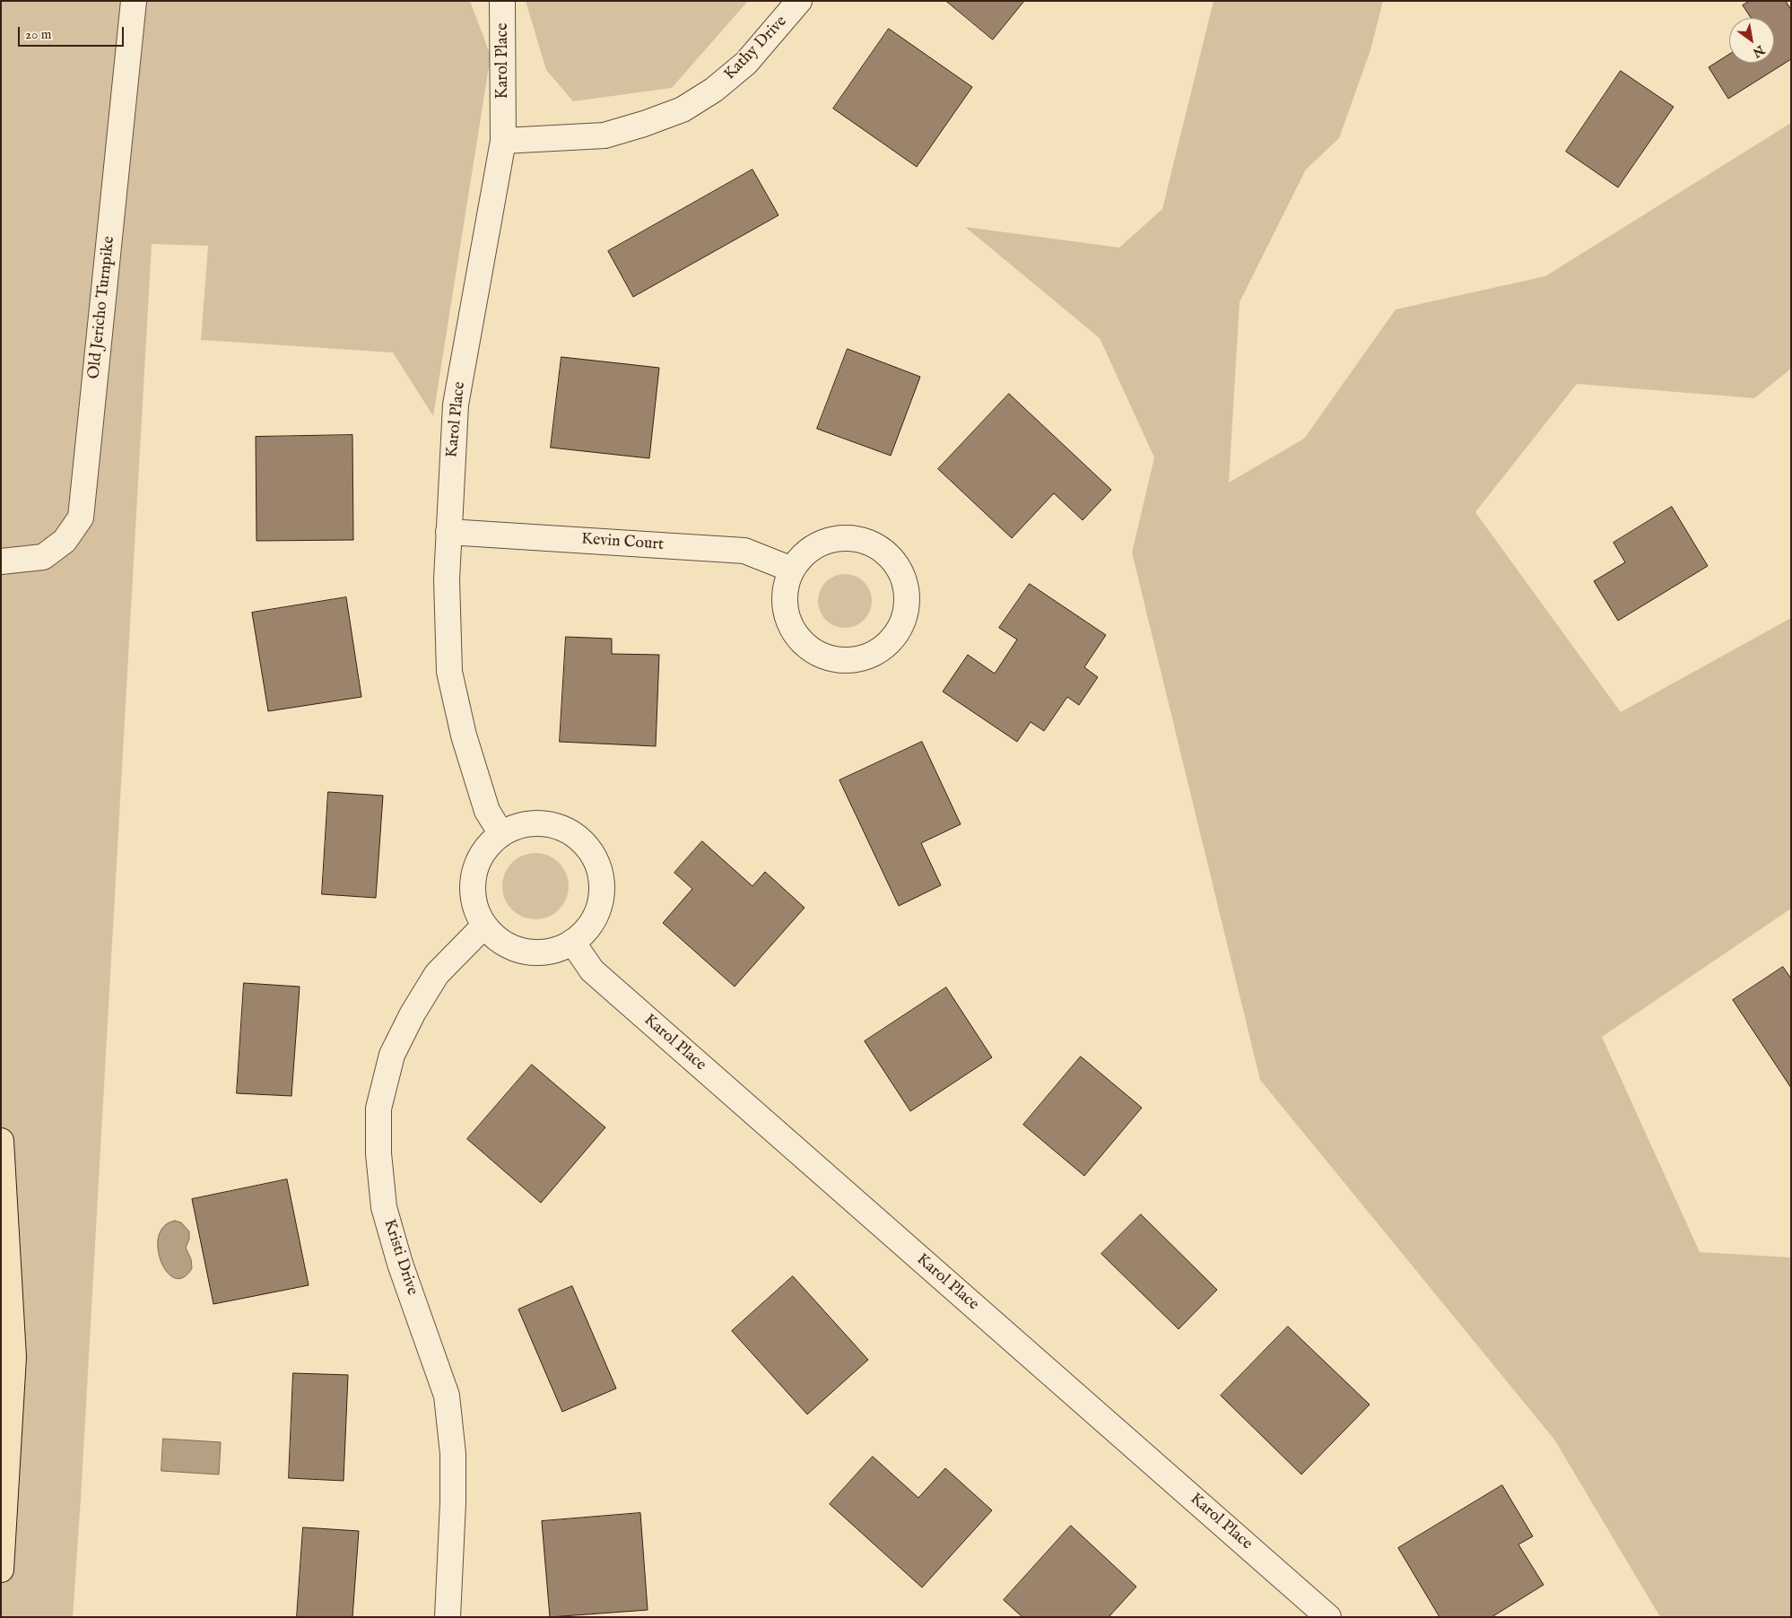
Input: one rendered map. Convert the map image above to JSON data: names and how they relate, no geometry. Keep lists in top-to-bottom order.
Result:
{
  "streets": {
    "street": [
      "Kathy Drive",
      "Karol Place",
      "Old Jericho Turnpike",
      "Kevin Court",
      "Kristi Drive"
    ]
  },
  "crossings": [
    ["Kathy Drive", "Karol Place"],
    ["Karol Place", "Kevin Court"],
    ["Karol Place", "Kristi Drive"]
  ],
  "scale_bar": "20 m",
  "north": "bottom right"
}
